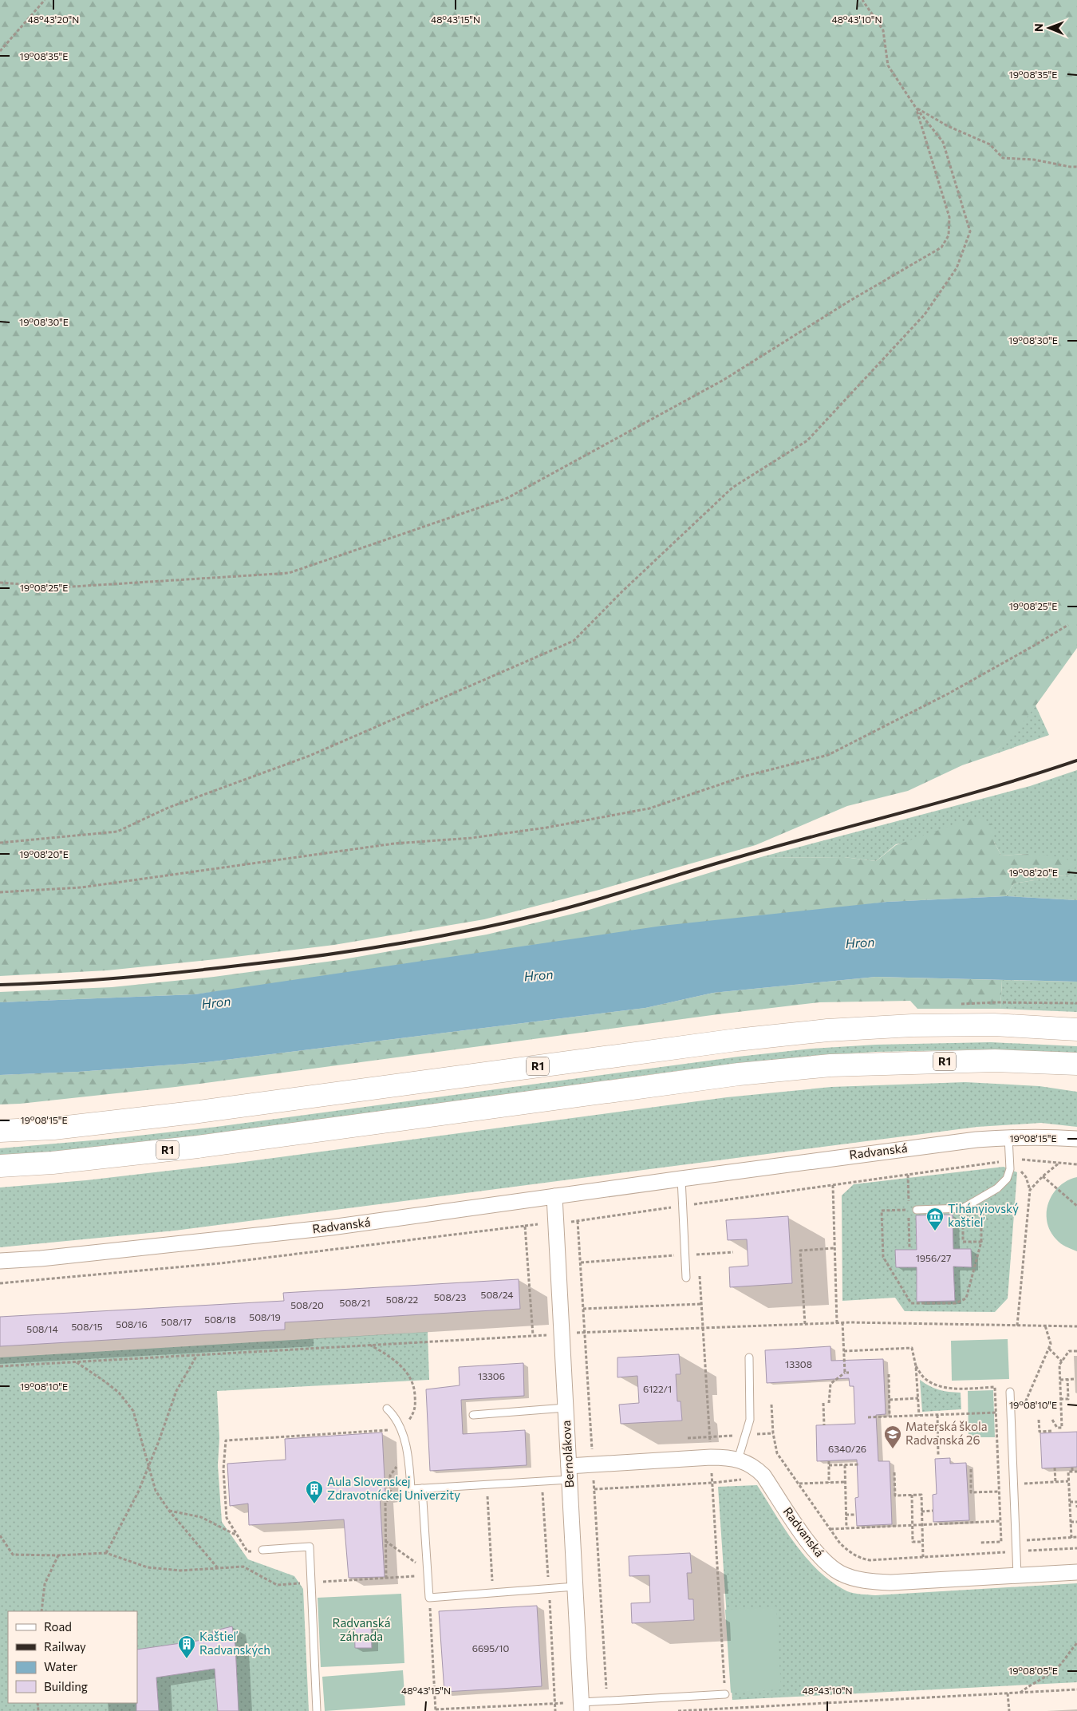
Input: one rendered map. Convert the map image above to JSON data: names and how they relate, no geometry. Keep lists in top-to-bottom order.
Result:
{
  "streets": {
    "highway": ["R1"],
    "street": ["Radvanská", "Bernolákova"]
  },
  "crossings": [
    ["Radvanská", "Bernolákova"]
  ],
  "water": ["Hron"],
  "parks": ["Radvanská záhrada"],
  "places": {
    "museum": ["Tihányiovský kaštieľ"],
    "school or university": ["Materská škola Radvanská 26"],
    "building": ["Aula Slovenskej Zdravotníckej Univerzity", "Kaštieľ Radvanských"]
  },
  "house_numbers": [
    "1956/27",
    "508/24",
    "508/23",
    "508/22",
    "508/21",
    "508/20",
    "508/19",
    "508/18",
    "508/17",
    "508/16",
    "508/15",
    "508/14",
    "13308",
    "13306",
    "6122/1",
    "6340/26",
    "6695/10"
  ],
  "legend": [
    "Road",
    "Railway",
    "Water",
    "Building"
  ],
  "north": "left",
  "coordinates": [
    "48°43'20\"N",
    "48°43'15\"N",
    "48°43'10\"N",
    "19°08'35\"E",
    "19°08'30\"E",
    "19°08'25\"E",
    "19°08'20\"E",
    "19°08'15\"E",
    "19°08'10\"E",
    "19°08'05\"E"
  ]
}
